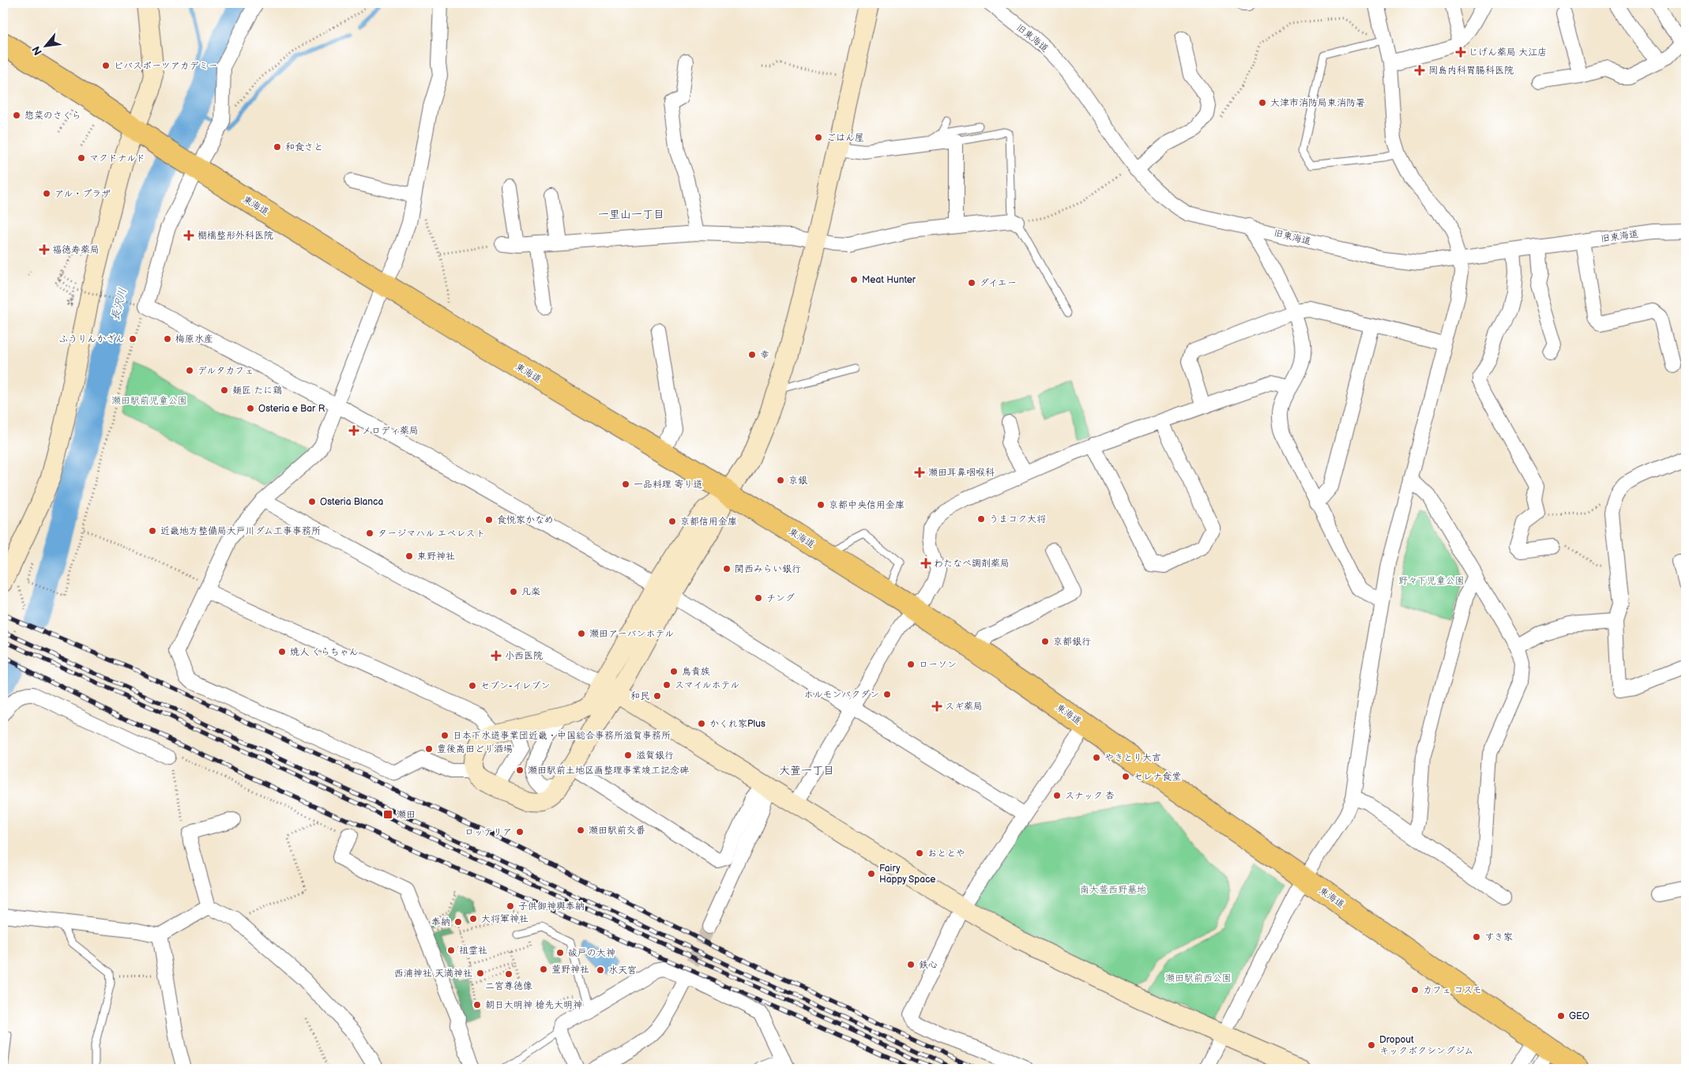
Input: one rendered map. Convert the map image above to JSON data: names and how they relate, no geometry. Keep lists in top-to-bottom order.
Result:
{
  "streets": {
    "highway": ["東海道"],
    "street": ["旧東海道"]
  },
  "districts": ["一里山一丁目", "大萱一丁目"],
  "water": ["長沢川"],
  "parks": [
    "瀬田駅前児童公園",
    "野々下児童公園",
    "南大萱西野墓地",
    "瀬田駅前西公園"
  ],
  "places": {
    "health": [
      "じげん薬局 大江店",
      "岡島内科胃腸科医院",
      "棚橋整形外科医院",
      "福徳寿薬局",
      "メロディ薬局",
      "瀬田耳鼻咽喉科",
      "わたなべ調剤薬局",
      "小西医院",
      "スギ薬局"
    ],
    "other": [
      "ビバスポーツアカデミー",
      "大津市消防局東消防署",
      "惣菜のさくら",
      "ごはん屋",
      "和食さと",
      "マクドナルド",
      "アル・プラザ",
      "Meat Hunter",
      "ダイエー",
      "ふうりんかざん",
      "梅原水産",
      "幸",
      "デルタカフェ",
      "麺匠 たに鶏",
      "Osteria e Bar R",
      "京銀",
      "一品料理 寄り道",
      "Osteria Blanca",
      "京都中央信用金庫",
      "うまコク大将",
      "食悦家かなめ",
      "京都信用金庫",
      "近畿地方整備局大戸川ダム工事事務所",
      "タージマハル エベレスト",
      "東野神社",
      "関西みらい銀行",
      "凡楽",
      "チング",
      "瀬田アーバンホテル",
      "京都銀行",
      "焼人 くらちゃん",
      "ローソン",
      "鳥貴族",
      "スマイルホテル",
      "セブン-イレブン",
      "ホルモンバクダン",
      "和民",
      "かくれ家Plus",
      "日本下水道事業団近畿・中国総合事務所滋賀事務所",
      "豊後高田どり酒場",
      "滋賀銀行",
      "やきとり大吉",
      "瀬田駅前土地区画整理事業竣工記念碑",
      "セレナ食堂",
      "スナック 杏",
      "瀬田駅前交番",
      "ロッテリア",
      "おととや",
      "Fairy Happy Space",
      "子供御神輿奉納",
      "大将軍神社",
      "奉納",
      "すき家",
      "祖霊社",
      "祓戸の大神",
      "鉄心",
      "萱野神社",
      "水天宮",
      "西浦神社 天満神社",
      "二宮尊徳像",
      "カフェ コスモ",
      "朝日大明神 槍先大明神",
      "GEO",
      "Dropout キックボクシングジム"
    ],
    "transit": ["瀬田"]
  },
  "north": "bottom left"
}
